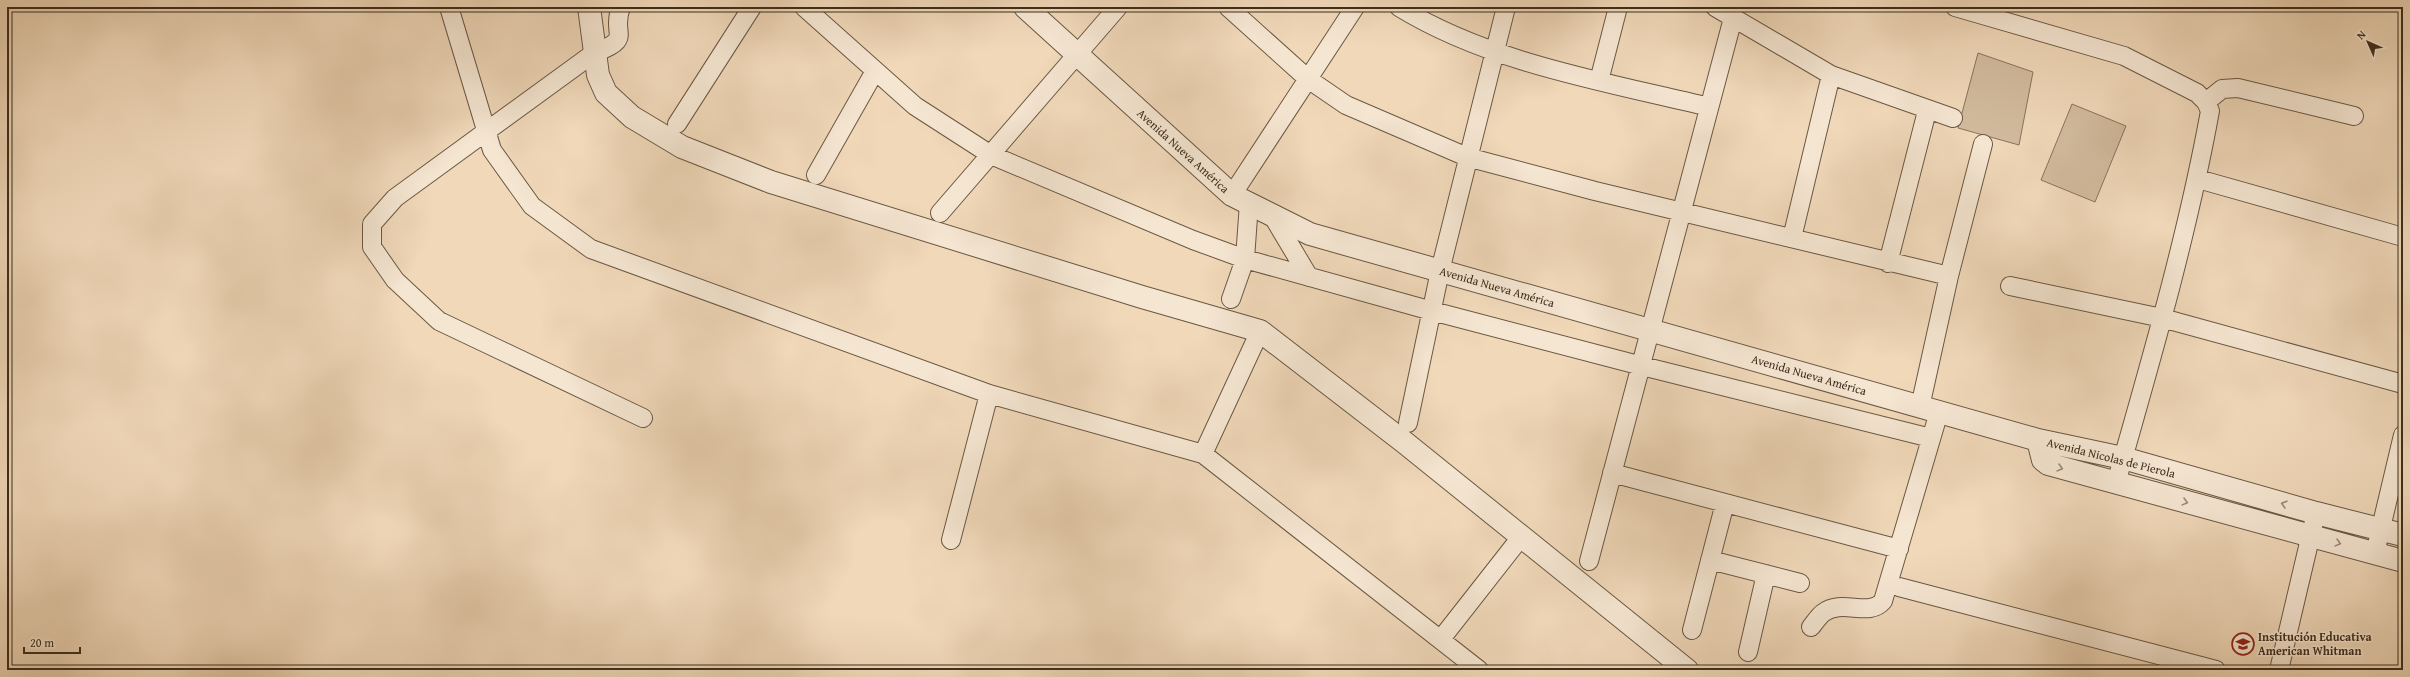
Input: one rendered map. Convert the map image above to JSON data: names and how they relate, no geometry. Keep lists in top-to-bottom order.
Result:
{
  "streets": {
    "street": ["Avenida Nueva América", "Avenida Nicolas de Pierola"]
  },
  "crossings": [
    ["Avenida Nueva América", "Avenida Nicolas de Pierola"]
  ],
  "places": {
    "school or university": ["Institución Educativa American Whitman"]
  },
  "scale_bar": "20 m",
  "north": "top left"
}
